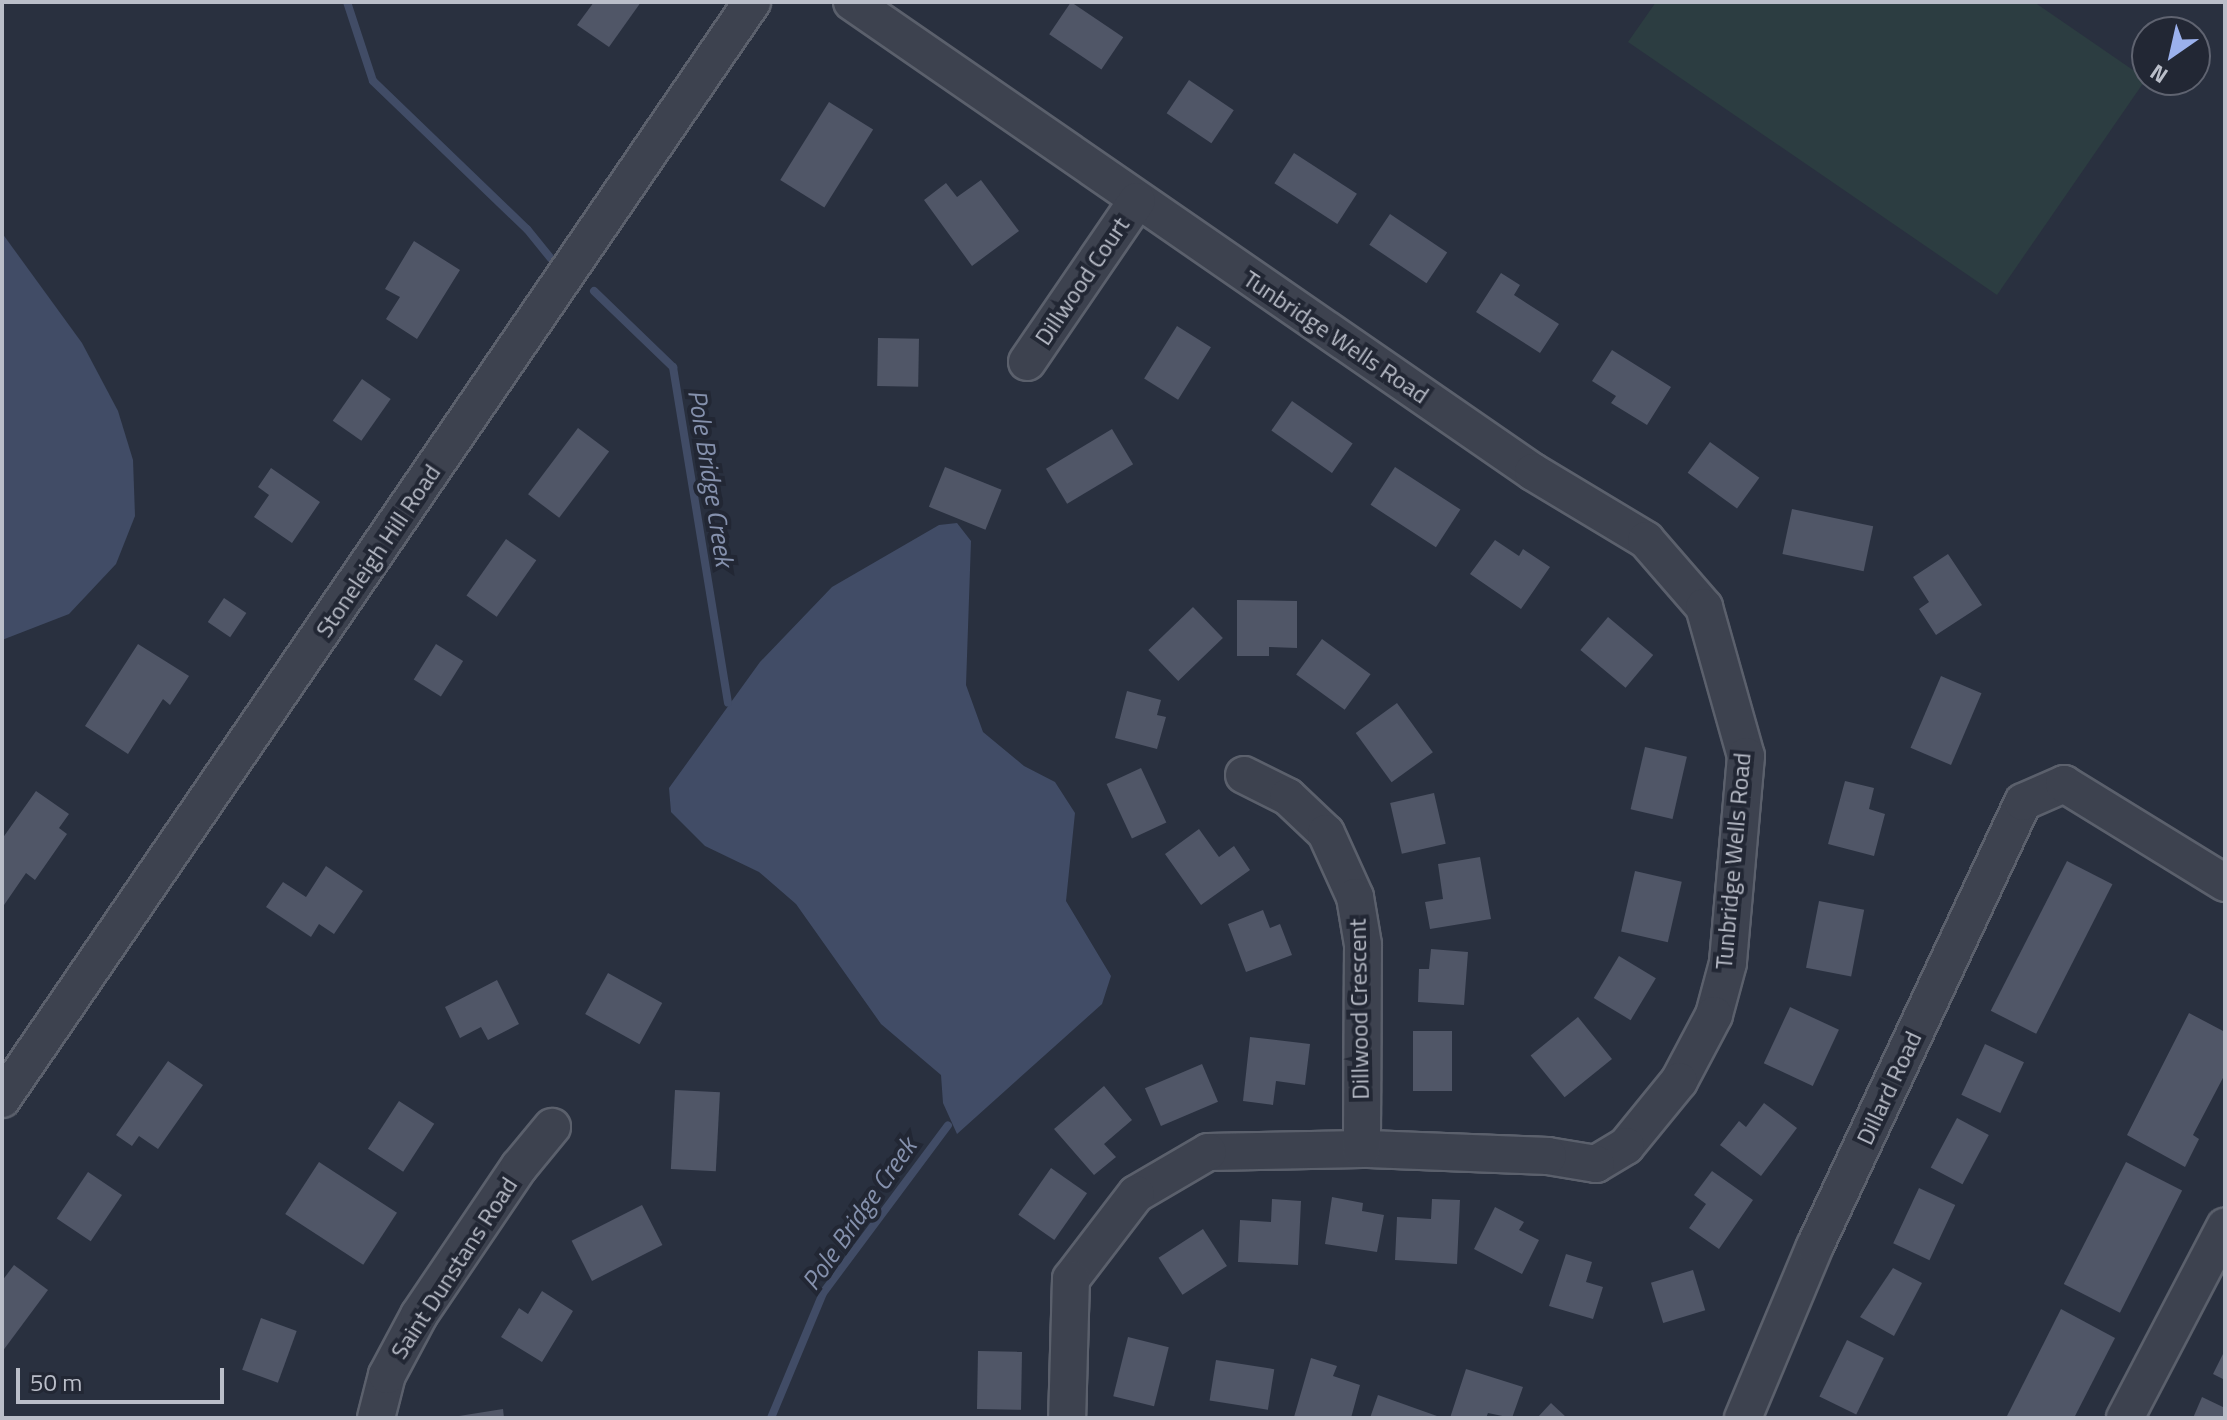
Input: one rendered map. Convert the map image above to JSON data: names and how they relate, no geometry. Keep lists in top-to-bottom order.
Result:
{
  "streets": {
    "street": [
      "Dillwood Court",
      "Tunbridge Wells Road",
      "Stoneleigh Hill Road",
      "Dillwood Crescent",
      "Dillard Road",
      "Saint Dunstans Road"
    ]
  },
  "crossings": [
    ["Dillwood Court", "Tunbridge Wells Road"],
    ["Tunbridge Wells Road", "Dillwood Crescent"]
  ],
  "water": ["Pole Bridge Creek"],
  "scale_bar": "50 m",
  "north": "bottom left"
}
